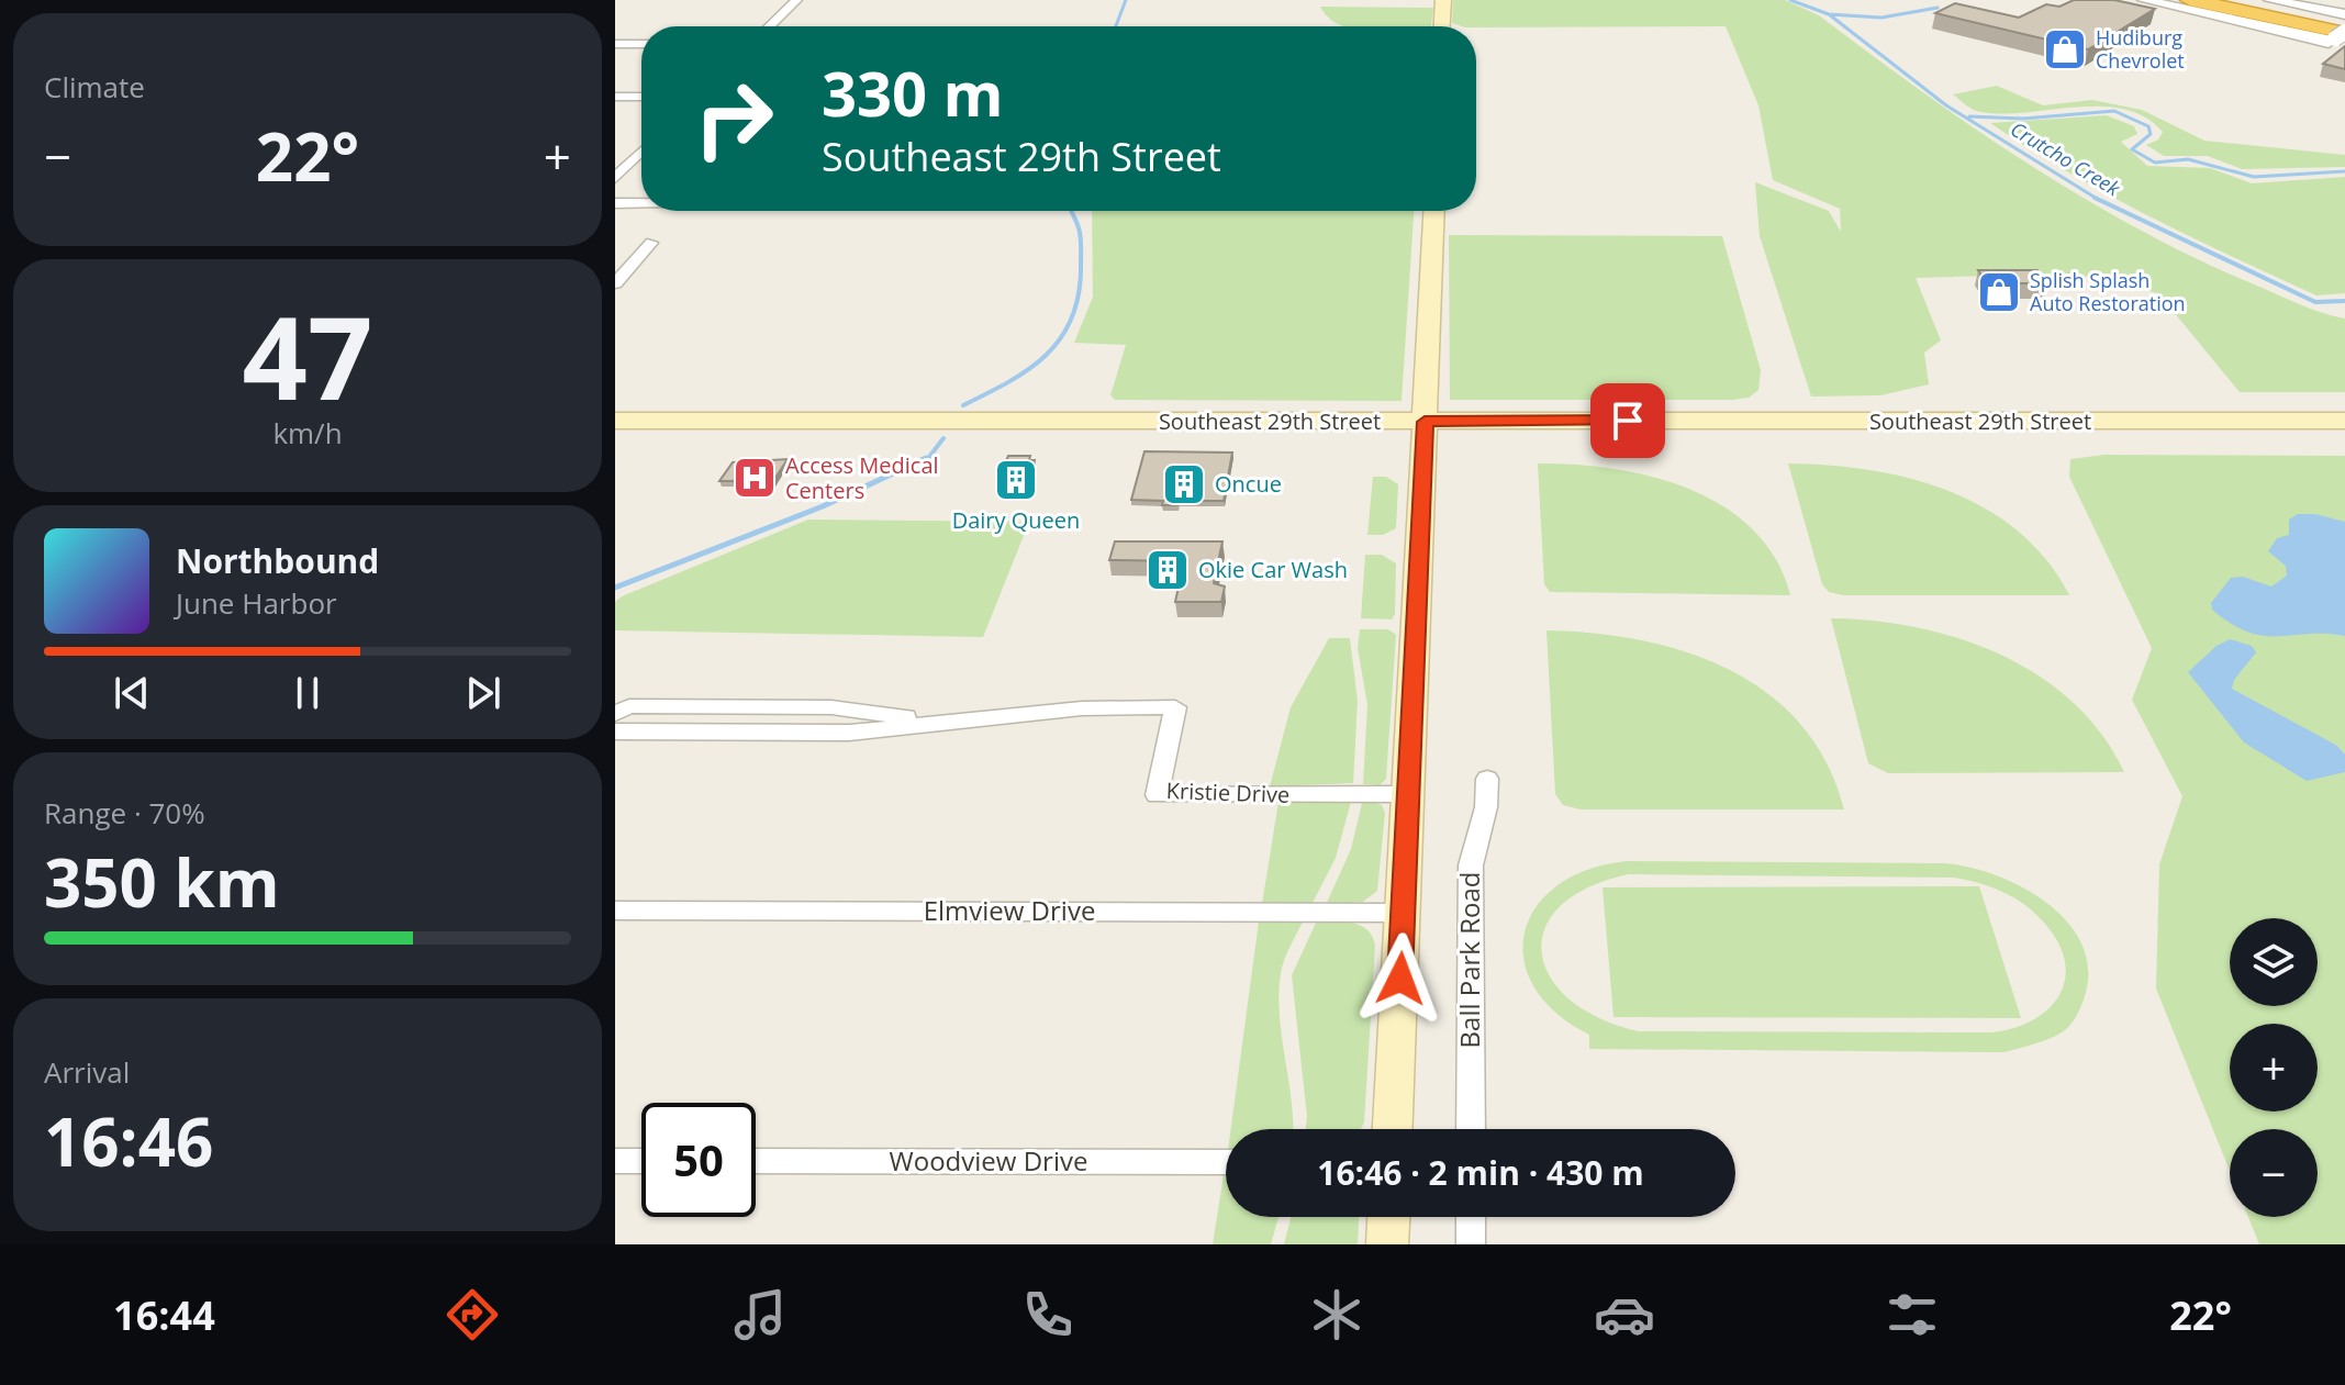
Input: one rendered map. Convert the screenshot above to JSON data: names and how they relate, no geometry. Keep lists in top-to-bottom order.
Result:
{
  "streets": {
    "main road": ["Southeast 29th Street"],
    "street": [
      "Kristie Drive",
      "Elmview Drive",
      "Ball Park Road",
      "Woodview Drive"
    ]
  },
  "water": ["Crutcho Creek"],
  "places": {
    "shop": ["Hudiburg Chevrolet", "Splish Splash Auto Restoration"],
    "hospital": ["Access Medical Centers"],
    "building": ["Dairy Queen", "Oncue", "Okie Car Wash"]
  },
  "page": {
    "tile": [
      "Climate",
      ["47", "km/h"],
      ["Range · 70%", "350 km"],
      ["Arrival", "16:46"]
    ],
    "turn": ["330 m", "Southeast 29th Street"],
    "heat": ["−", "22°", "+"],
    "song": ["Northbound", "June Harbor"],
    "map_buttons": ["+", "−"],
    "limit": "50",
    "trip": "16:46 · 2 min · 430 m",
    "tabs": ["16:44", "22°"]
  }
}
